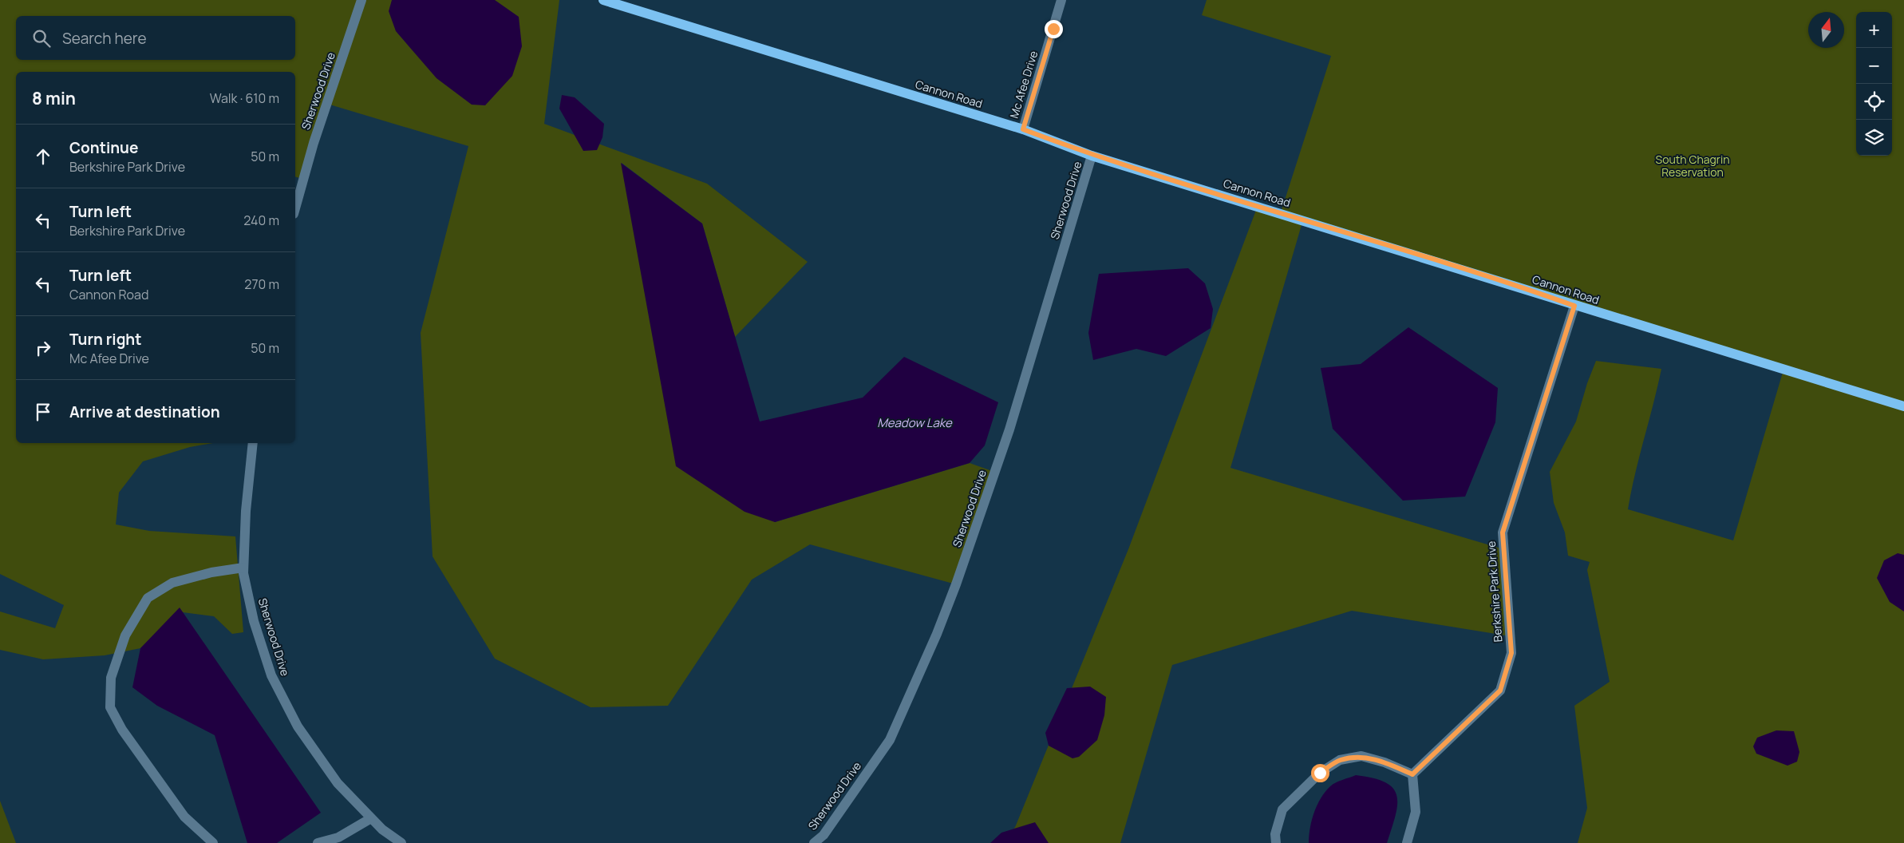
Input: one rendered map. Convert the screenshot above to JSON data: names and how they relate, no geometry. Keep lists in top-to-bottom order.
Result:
{
  "streets": {
    "main road": ["Cannon Road"],
    "street": ["Mc Afee Drive", "Sherwood Drive", "Berkshire Park Drive"]
  },
  "crossings": [
    ["Mc Afee Drive", "Cannon Road"],
    ["Sherwood Drive", "Cannon Road"],
    ["Cannon Road", "Berkshire Park Drive"]
  ],
  "water": ["Meadow Lake"],
  "parks": ["South Chagrin Reservation"],
  "north": "top",
  "page": {
    "map_buttons": ["+", "−"],
    "search": "Search here",
    "heading": ["8 min", "Walk · 610 m"],
    "list": [
      ["Continue", "Berkshire Park Drive", "50 m"],
      ["Turn left", "Berkshire Park Drive", "240 m"],
      ["Turn left", "Cannon Road", "270 m"],
      ["Turn right", "Mc Afee Drive", "50 m"],
      "Arrive at destination"
    ]
  }
}
